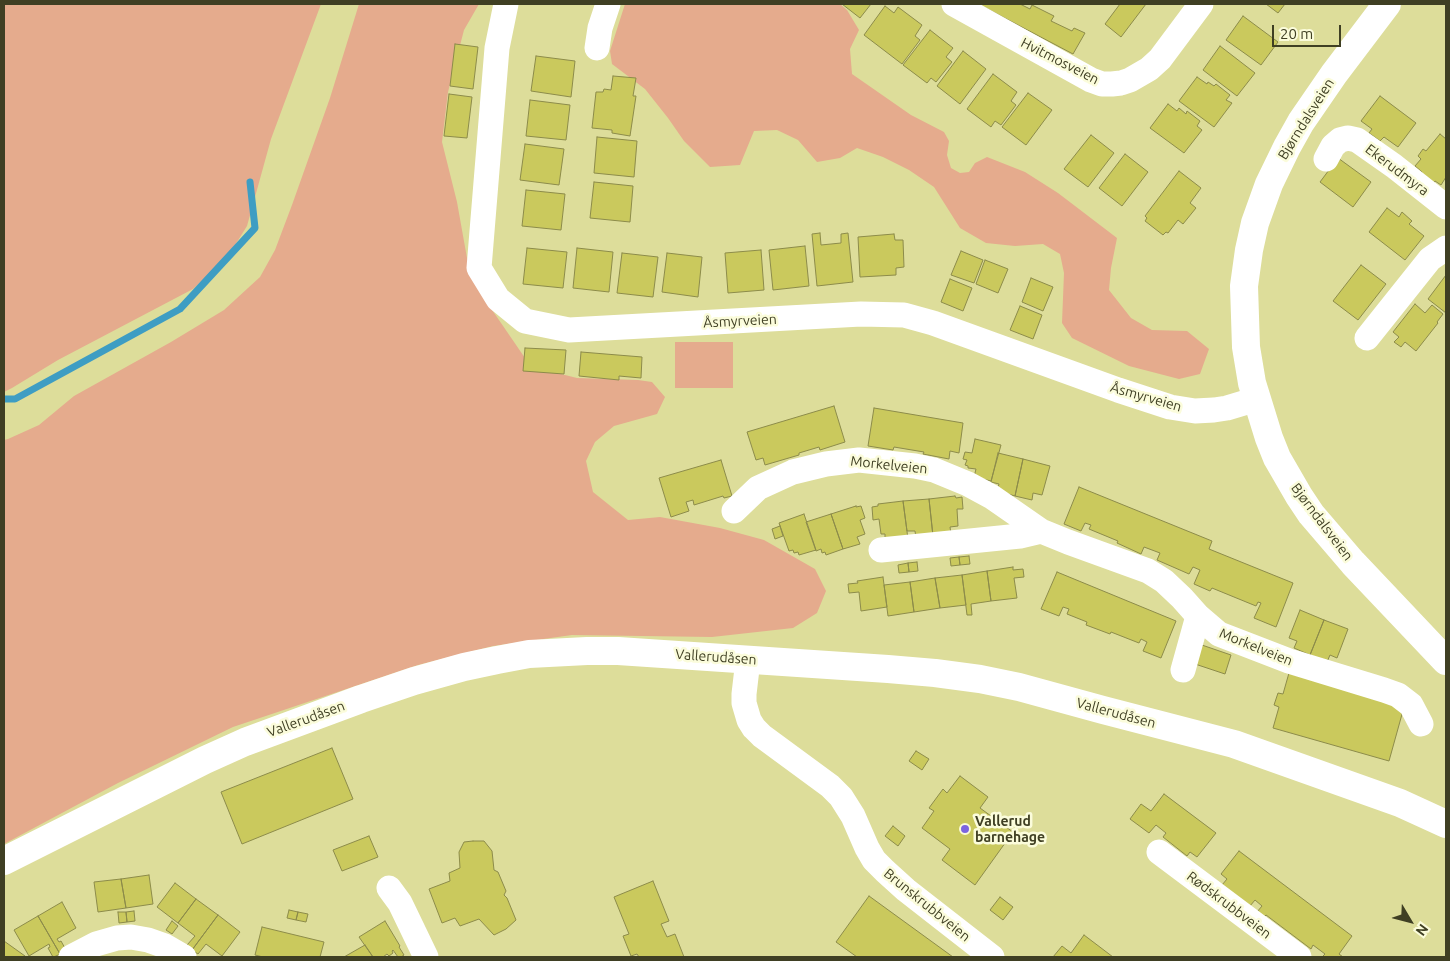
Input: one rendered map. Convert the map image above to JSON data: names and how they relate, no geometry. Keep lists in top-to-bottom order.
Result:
{
  "streets": {
    "street": [
      "Hvitmosveien",
      "Bjørndalsveien",
      "Ekerudmyra",
      "Åsmyrveien",
      "Morkelveien",
      "Vallerudåsen",
      "Brunskrubbveien",
      "Rødskrubbveien"
    ]
  },
  "crossings": [
    ["Bjørndalsveien", "Åsmyrveien"],
    ["Vallerudåsen", "Brunskrubbveien"]
  ],
  "places": ["Vallerud barnehage"],
  "scale_bar": "20 m",
  "north": "bottom right"
}
